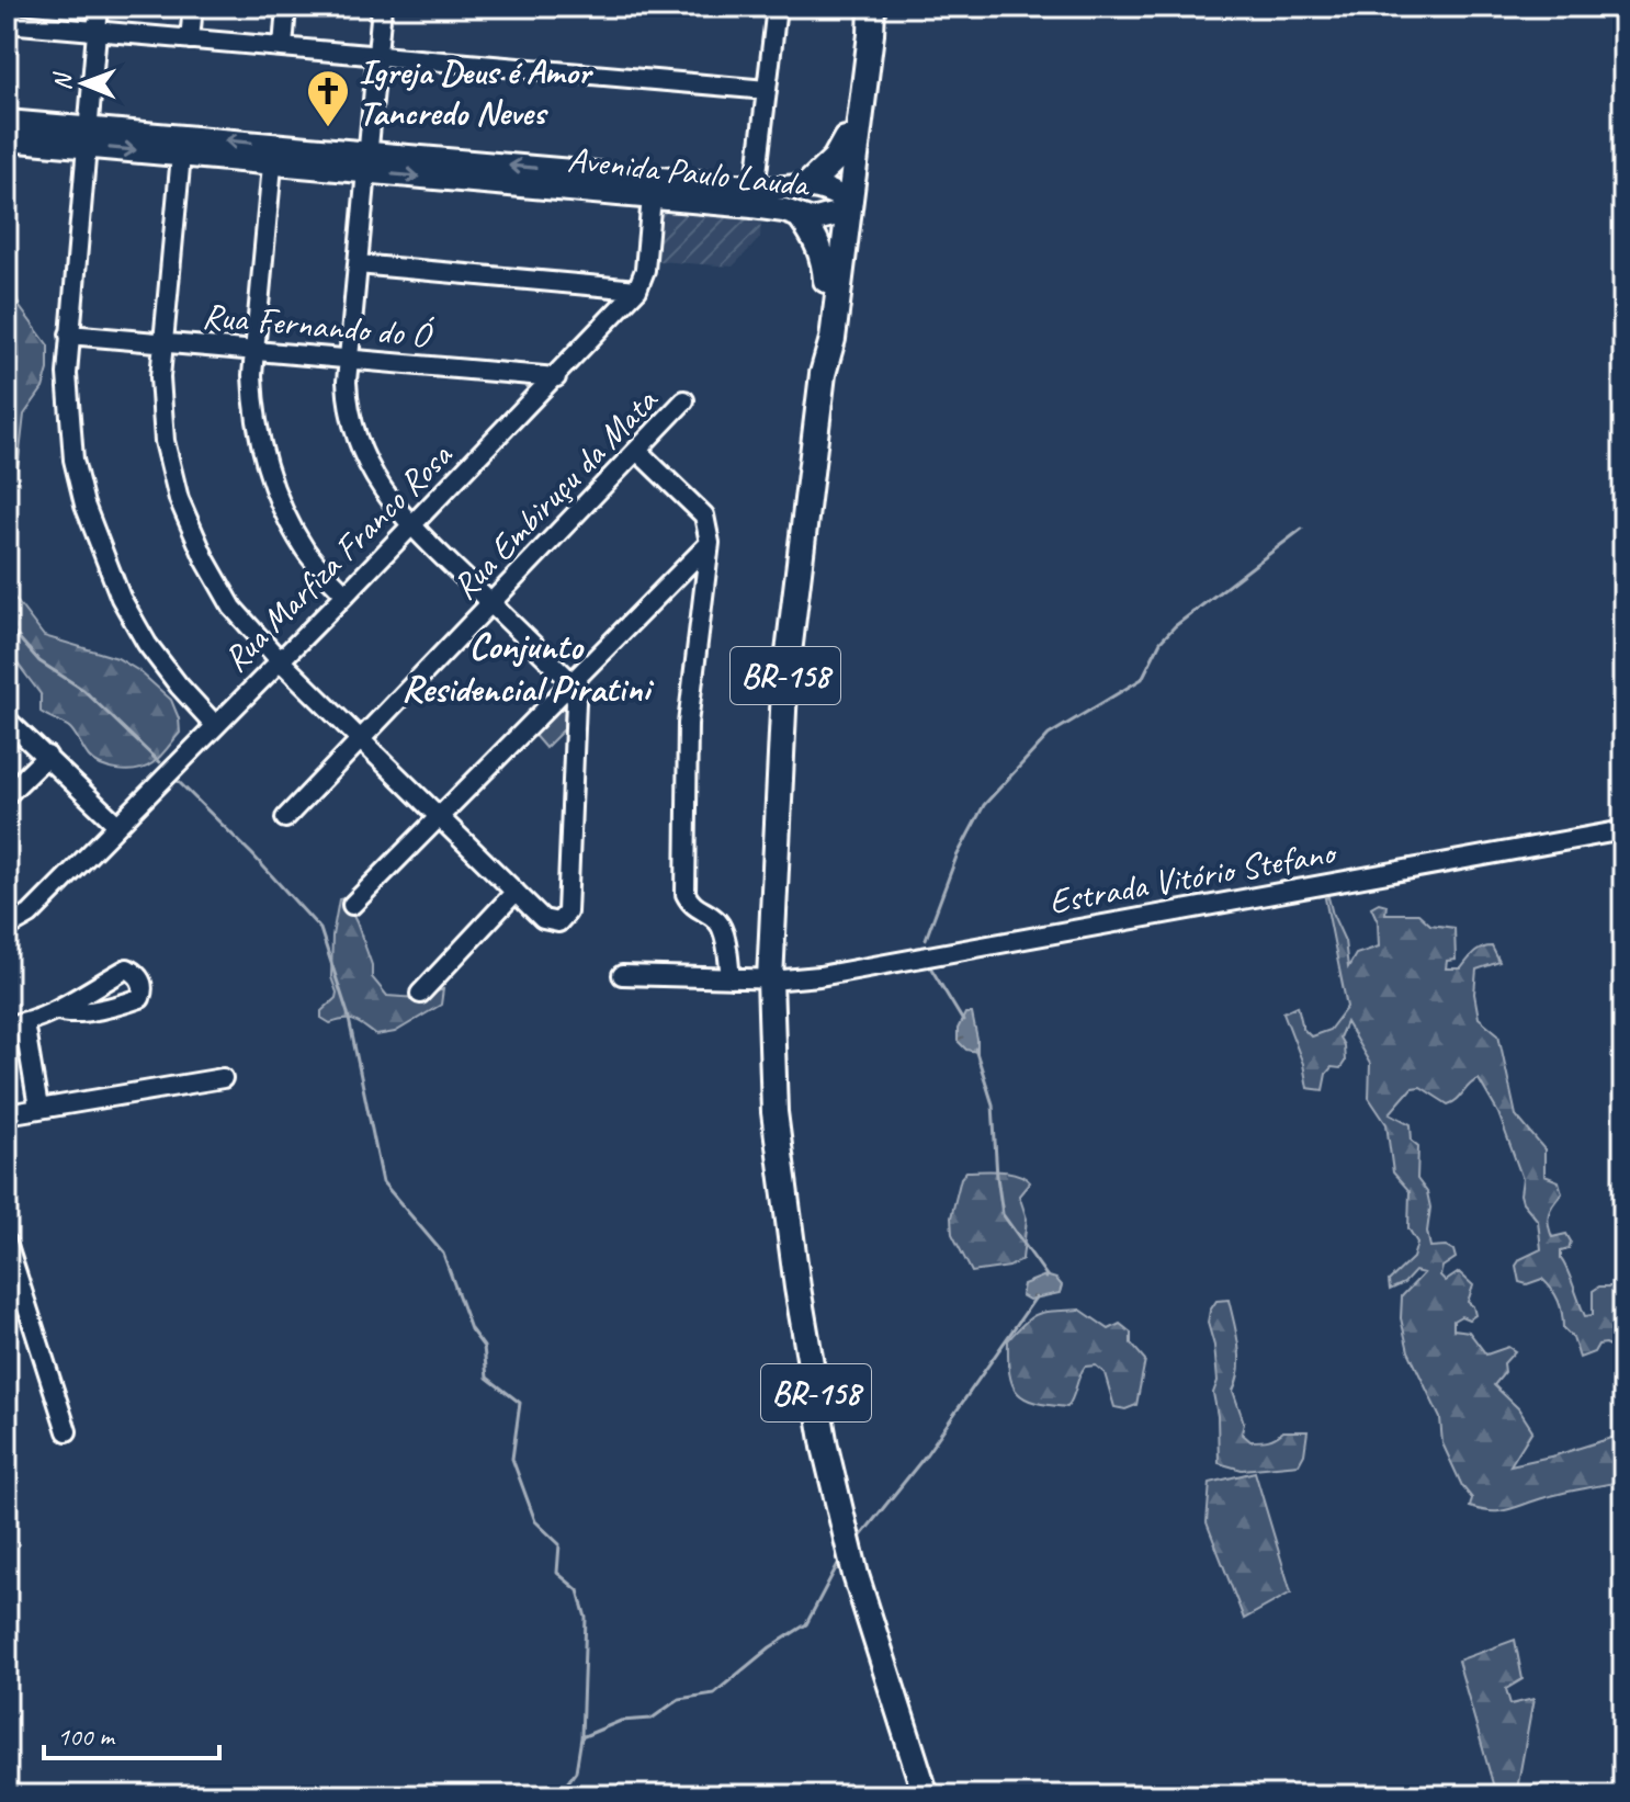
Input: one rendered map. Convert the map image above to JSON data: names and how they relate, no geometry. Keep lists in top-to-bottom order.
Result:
{
  "streets": {
    "highway": ["BR-158"],
    "main road": ["Avenida Paulo Lauda"],
    "street": [
      "Rua Fernando do Ó",
      "Rua Embiruçu da Mata",
      "Rua Marfiza Franco Rosa",
      "Estrada Vitório Stefano"
    ]
  },
  "crossings": [
    ["Avenida Paulo Lauda", "Rua Marfiza Franco Rosa"],
    ["Avenida Paulo Lauda", "BR-158"],
    ["Rua Fernando do Ó", "Rua Marfiza Franco Rosa"],
    ["BR-158", "Estrada Vitório Stefano"]
  ],
  "districts": ["Conjunto Residencial Piratini"],
  "places": {
    "church": ["Igreja Deus é Amor Tancredo Neves"]
  },
  "scale_bar": "100 m",
  "north": "left"
}
